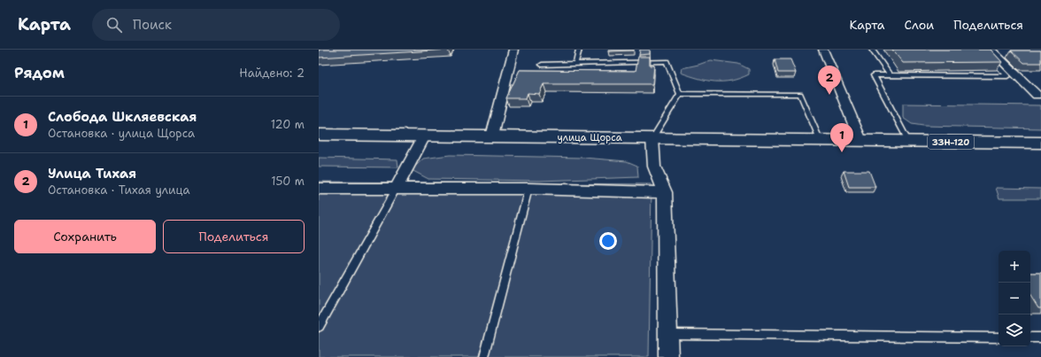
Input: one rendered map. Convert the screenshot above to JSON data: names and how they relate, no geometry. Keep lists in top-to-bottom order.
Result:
{
  "streets": {
    "main road": ["улица Щорса", "33Н-120"]
  },
  "crossings": [
    ["улица Щорса", "33Н-120"]
  ],
  "page": {
    "header": "Карта",
    "search": "Поиск",
    "nav": ["Карта", "Слои", "Поделиться"],
    "heading": ["Рядом", "Найдено: 2"],
    "pins": ["2", "1"],
    "list": [
      {
        "mark": "1",
        "name": "Слобода Шкляевская",
        "note": "Остановка · улица Щорса",
        "value": "120 m"
      },
      {
        "mark": "2",
        "name": "Улица Тихая",
        "note": "Остановка · Тихая улица",
        "value": "150 m"
      }
    ],
    "buttons": ["Сохранить", "Поделиться"],
    "map_buttons": ["+", "−"]
  }
}
